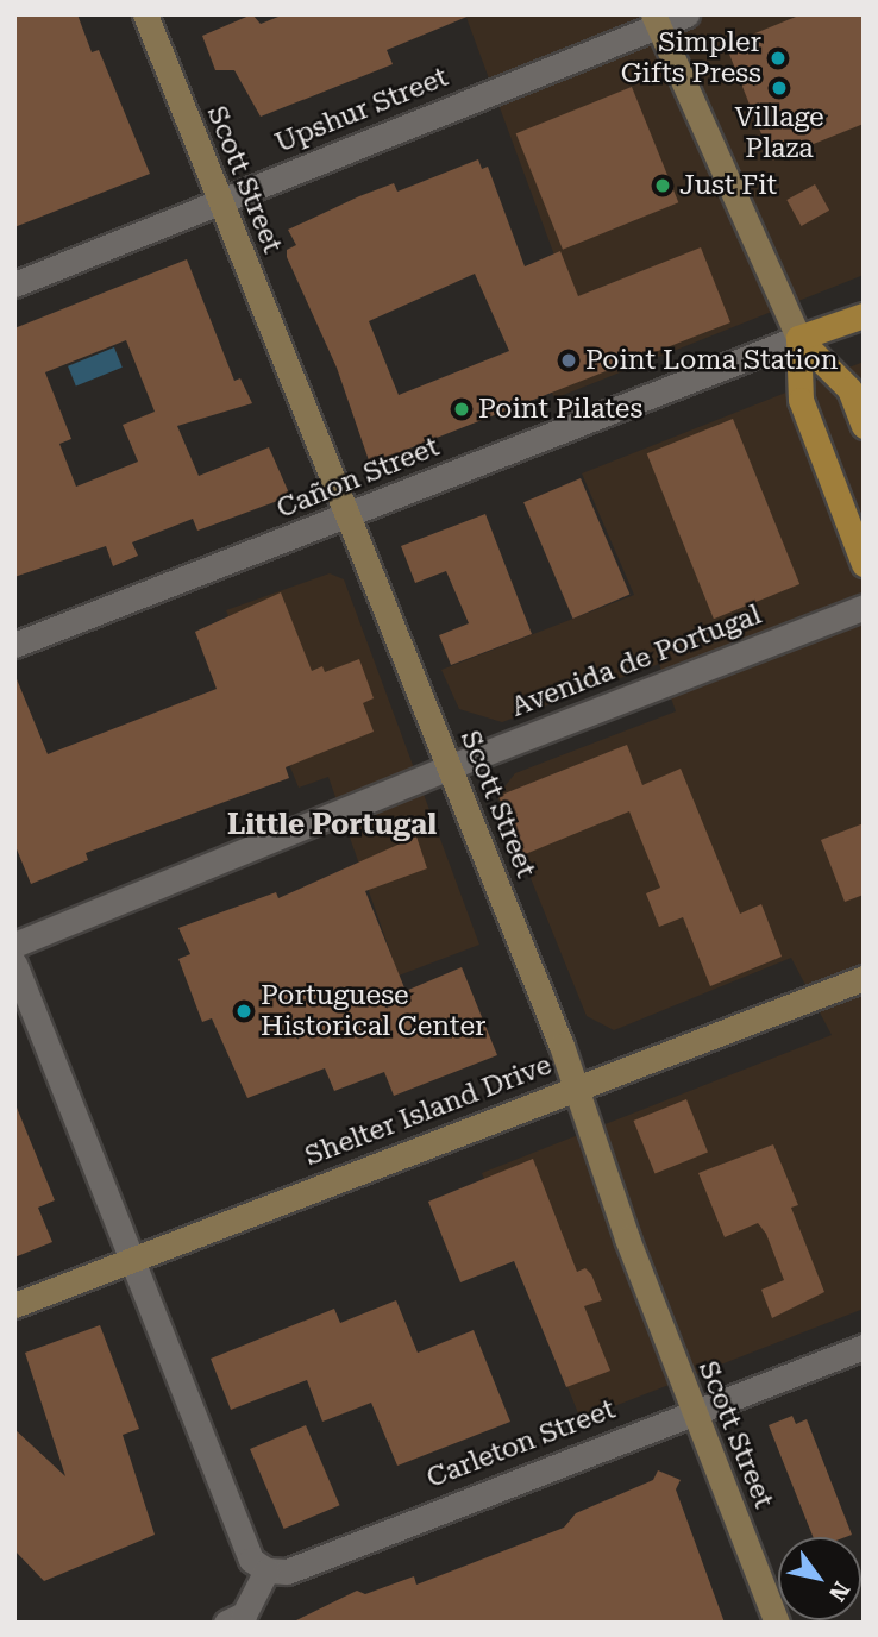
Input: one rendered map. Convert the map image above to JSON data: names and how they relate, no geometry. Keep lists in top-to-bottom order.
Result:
{
  "streets": {
    "main road": ["Scott Street", "Cañon Street", "Shelter Island Drive"],
    "street": ["Upshur Street", "Avenida de Portugal", "Carleton Street"]
  },
  "crossings": [
    ["Upshur Street", "Scott Street"],
    ["Scott Street", "Cañon Street"],
    ["Scott Street", "Avenida de Portugal"],
    ["Scott Street", "Shelter Island Drive"],
    ["Scott Street", "Carleton Street"]
  ],
  "districts": ["Little Portugal"],
  "places": [
    "Simpler Gifts Press",
    "Village Plaza",
    "Just Fit",
    "Point Loma Station",
    "Point Pilates",
    "Portuguese Historical Center"
  ],
  "north": "bottom right"
}
